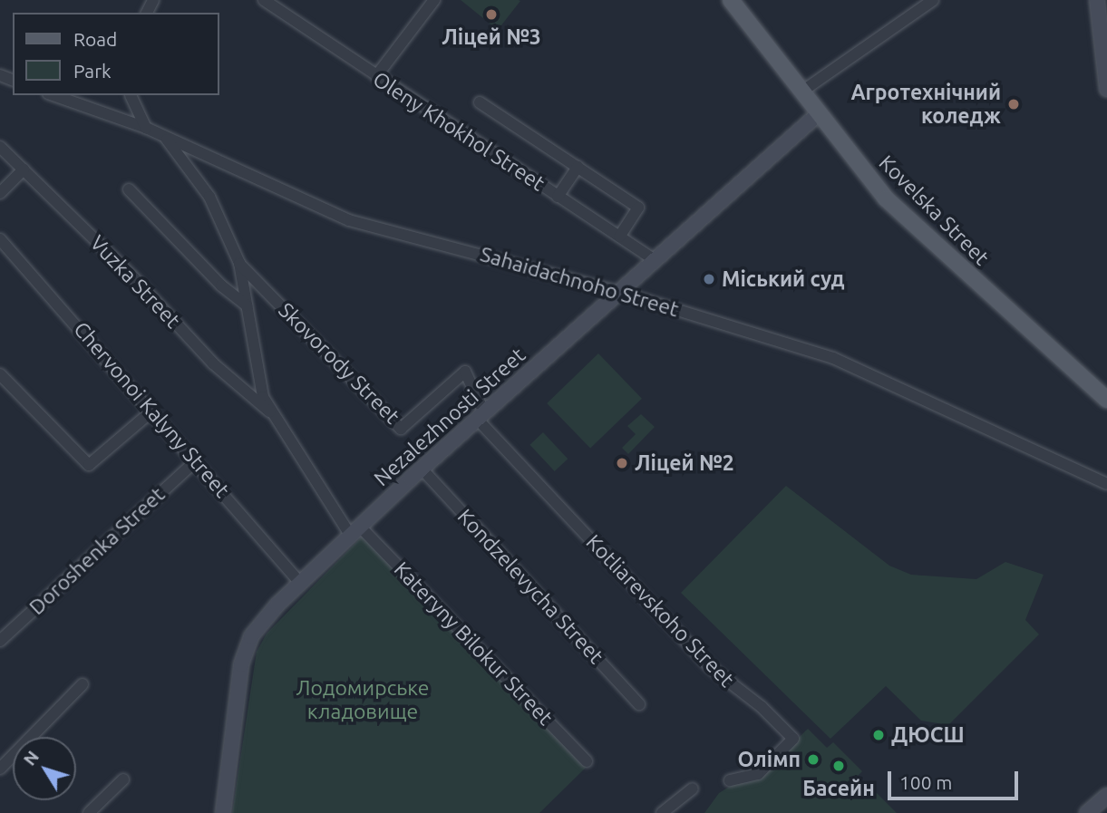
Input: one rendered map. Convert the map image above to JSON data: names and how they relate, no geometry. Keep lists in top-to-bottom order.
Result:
{
  "streets": {
    "main road": ["Kovelska Street"],
    "street": [
      "Oleny Khokhol Street",
      "Vuzka Street",
      "Sahaidachnoho Street",
      "Skovorody Street",
      "Chervonoi Kalyny Street",
      "Nezalezhnosti Street",
      "Doroshenka Street",
      "Kondzelevycha Street",
      "Kotliarevskoho Street",
      "Kateryny Bilokur Street"
    ]
  },
  "crossings": [
    ["Oleny Khokhol Street", "Nezalezhnosti Street"],
    ["Kovelska Street", "Nezalezhnosti Street"],
    ["Vuzka Street", "Kateryny Bilokur Street"],
    ["Sahaidachnoho Street", "Nezalezhnosti Street"],
    ["Skovorody Street", "Nezalezhnosti Street"],
    ["Skovorody Street", "Kotliarevskoho Street"],
    ["Chervonoi Kalyny Street", "Nezalezhnosti Street"],
    ["Chervonoi Kalyny Street", "Doroshenka Street"],
    ["Nezalezhnosti Street", "Kondzelevycha Street"],
    ["Nezalezhnosti Street", "Kotliarevskoho Street"],
    ["Nezalezhnosti Street", "Kateryny Bilokur Street"]
  ],
  "parks": ["Лодомирське кладовище"],
  "places": [
    "Ліцей №3",
    "Агротехнічний коледж",
    "Міський суд",
    "Ліцей №2",
    "ДЮСШ",
    "Олімп",
    "Басейн"
  ],
  "legend": ["Road", "Park"],
  "scale_bar": "100 m",
  "north": "top left"
}
